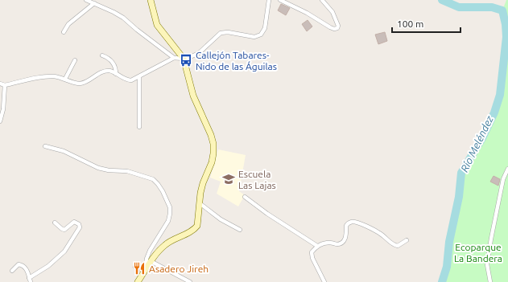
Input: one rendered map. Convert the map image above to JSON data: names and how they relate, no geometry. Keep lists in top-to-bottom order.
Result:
{
  "water": ["Río Meléndez"],
  "parks": ["Ecoparque La Bandera"],
  "places": {
    "bus stop": ["Callejón Tabares- Nido de las Águilas"],
    "school or university": ["Escuela Las Lajas"],
    "restaurant": ["Asadero Jireh"]
  },
  "scale_bar": "100 m"
}
